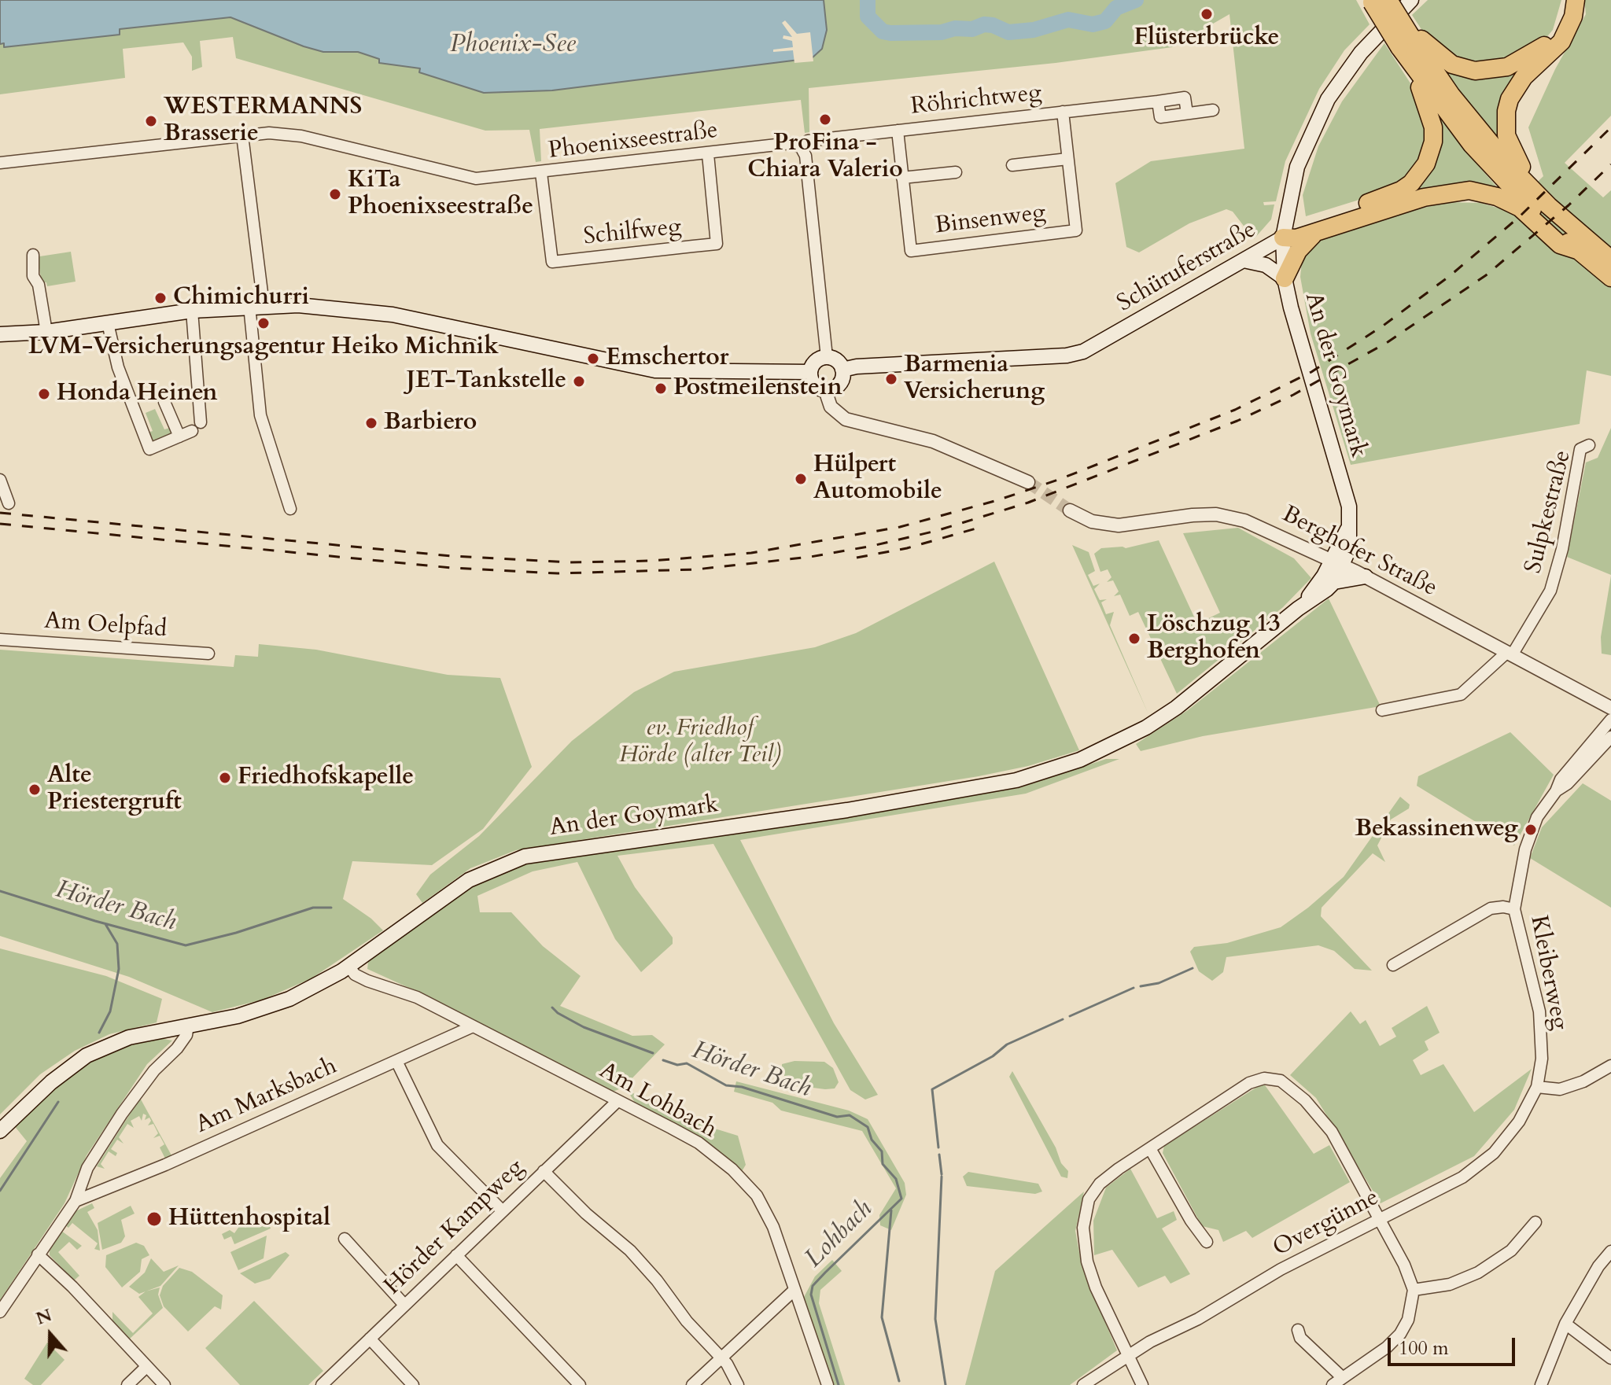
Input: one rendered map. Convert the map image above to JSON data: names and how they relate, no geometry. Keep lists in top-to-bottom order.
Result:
{
  "streets": {
    "main road": ["Schüruferstraße", "An der Goymark"],
    "street": [
      "Röhrichtweg",
      "Phoenixseestraße",
      "Binsenweg",
      "Schilfweg",
      "Sulpkestraße",
      "Berghofer Straße",
      "Am Oelpfad",
      "Kleiberweg",
      "Am Marksbach",
      "Am Lohbach",
      "Overgünne",
      "Hörder Kampweg"
    ]
  },
  "crossings": [
    ["Röhrichtweg", "Phoenixseestraße"],
    ["Röhrichtweg", "Binsenweg"],
    ["Phoenixseestraße", "Schilfweg"],
    ["Schüruferstraße", "An der Goymark"],
    ["An der Goymark", "Berghofer Straße"],
    ["An der Goymark", "Am Lohbach"],
    ["Sulpkestraße", "Berghofer Straße"],
    ["Kleiberweg", "Overgünne"],
    ["Am Marksbach", "Am Lohbach"],
    ["Am Lohbach", "Hörder Kampweg"]
  ],
  "water": ["Phoenix-See", "Hörder Bach", "Lohbach"],
  "parks": ["ev. Friedhof Hörde (alter Teil)"],
  "places": [
    "Flüsterbrücke",
    "ProFina - Chiara Valerio",
    "WESTERMANNS Brasserie",
    "KiTa Phoenixseestraße",
    "Chimichurri",
    "LVM-Versicherungsagentur Heiko Michnik",
    "Emschertor",
    "Barmenia Versicherung",
    "JET-Tankstelle",
    "Postmeilenstein",
    "Honda Heinen",
    "Barbiero",
    "Hülpert Automobile",
    "Löschzug 13 Berghofen",
    "Friedhofskapelle",
    "Alte Priestergruft",
    "Bekassinenweg",
    "Hüttenhospital"
  ],
  "scale_bar": "100 m",
  "north": "top"
}
